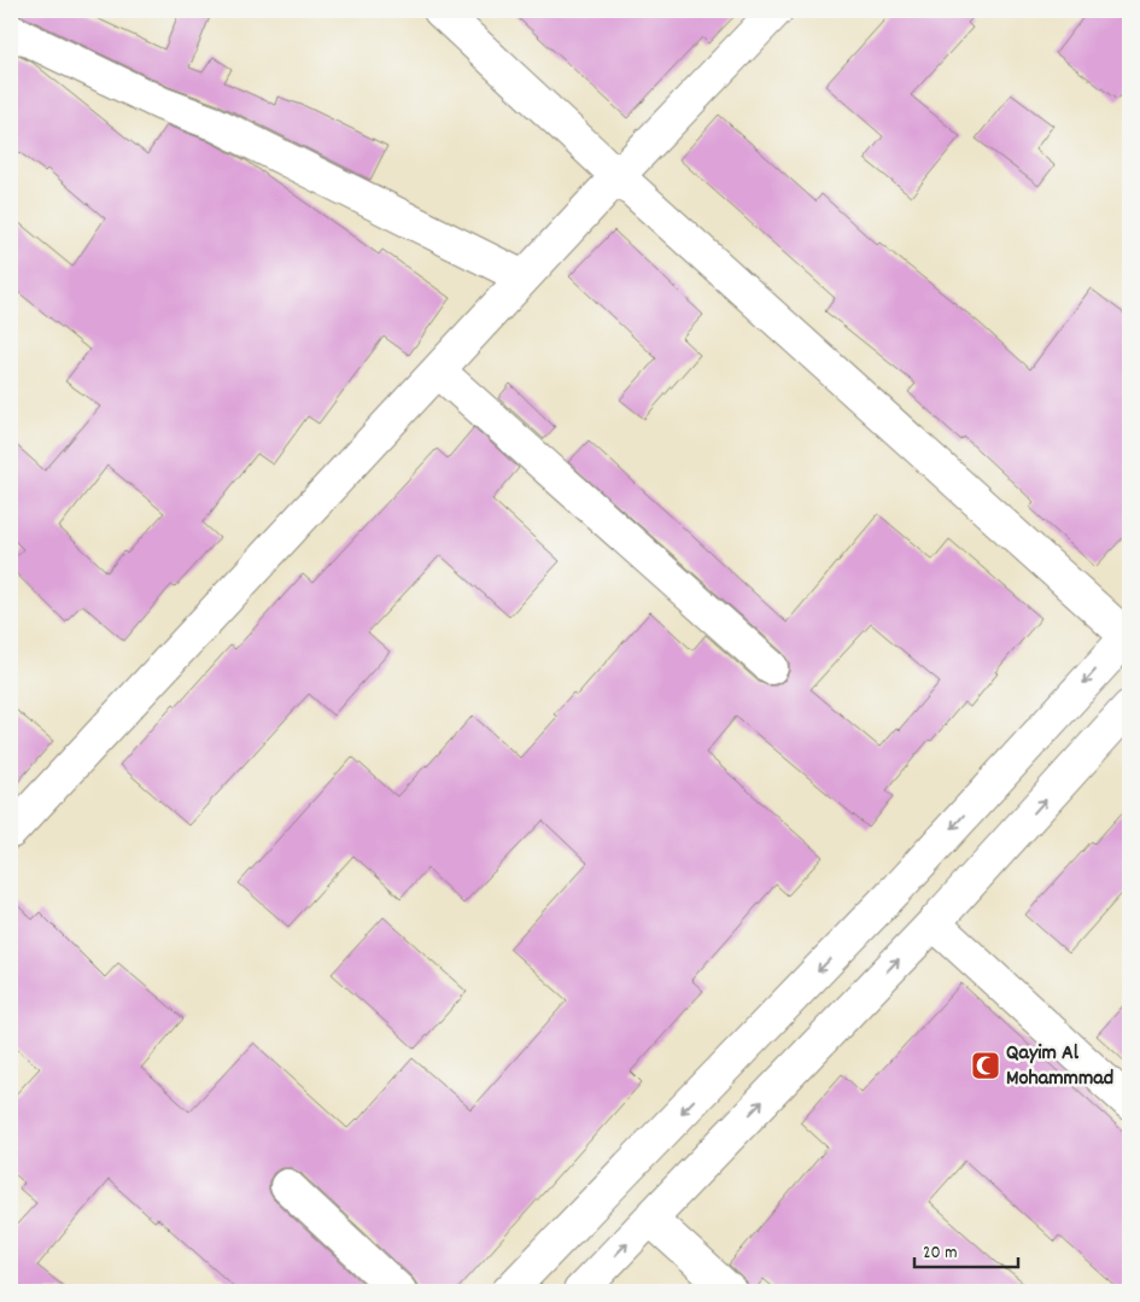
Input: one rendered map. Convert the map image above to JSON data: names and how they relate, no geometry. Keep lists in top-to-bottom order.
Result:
{
  "places": {
    "mosque": ["Qayim Al Mohammmad"]
  },
  "scale_bar": "20 m"
}
